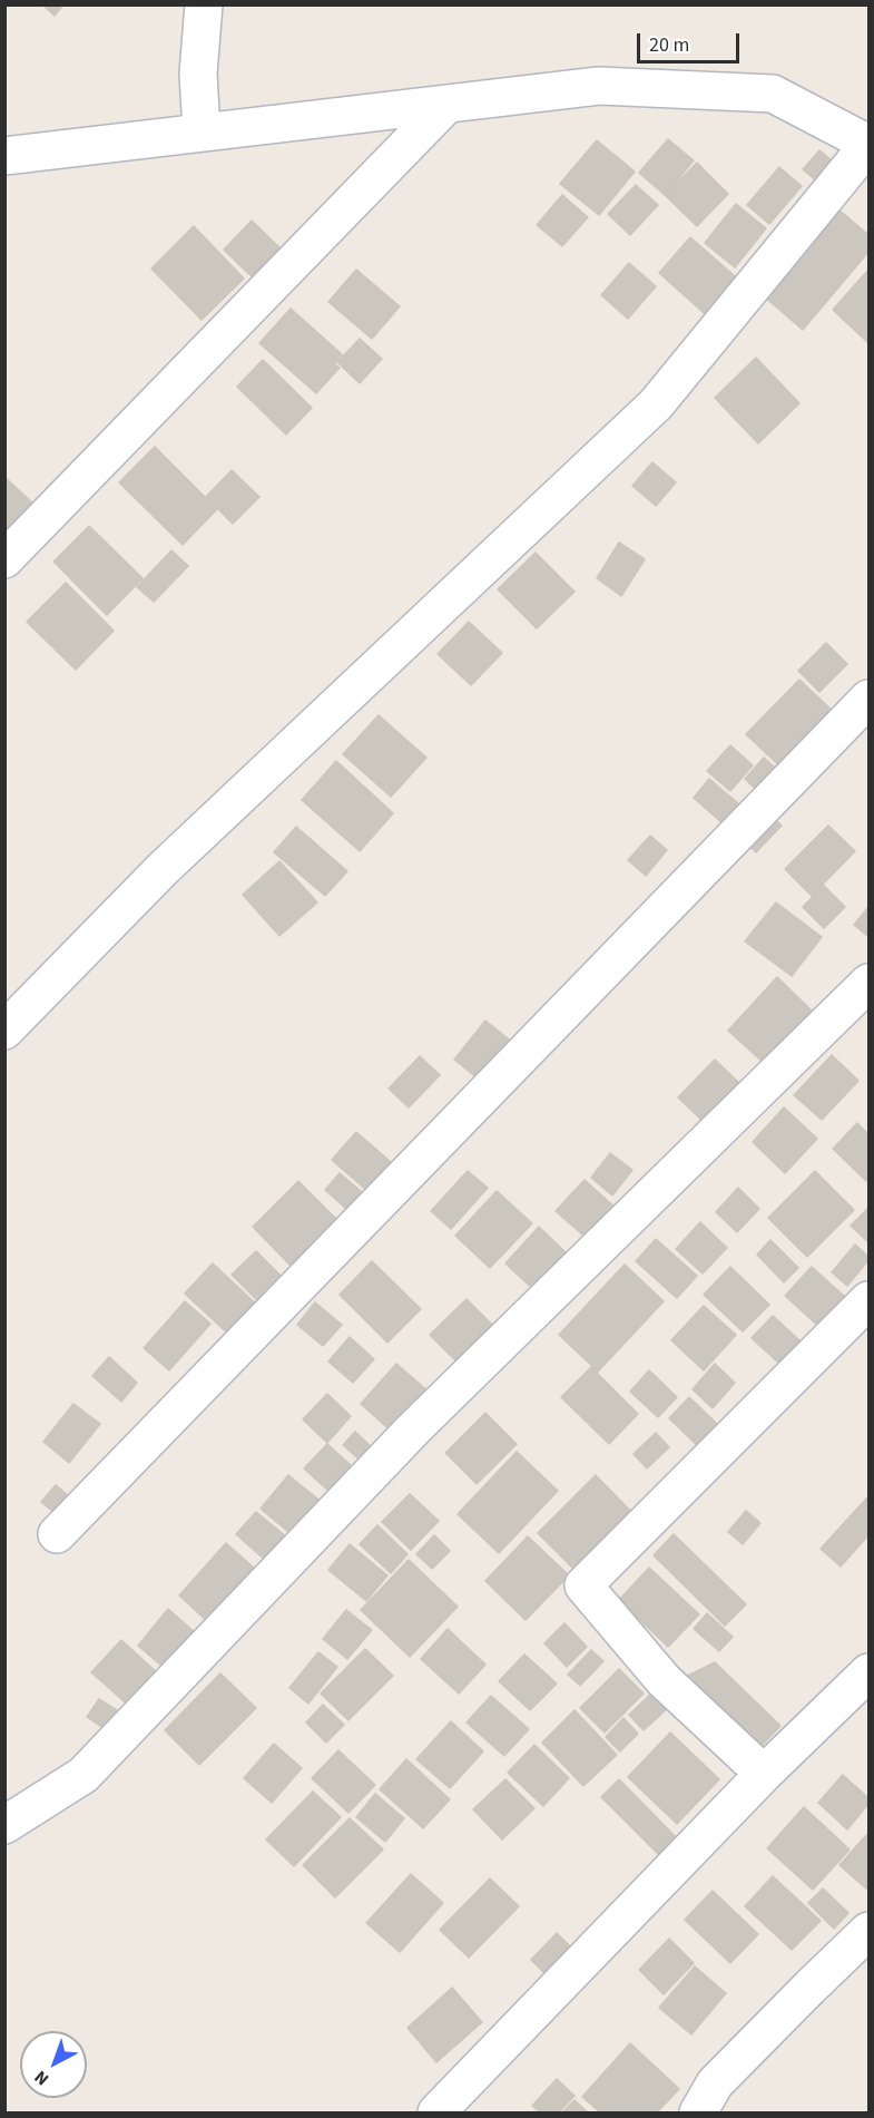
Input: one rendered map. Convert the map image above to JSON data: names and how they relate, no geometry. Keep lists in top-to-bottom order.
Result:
{
  "scale_bar": "20 m",
  "north": "bottom left"
}
